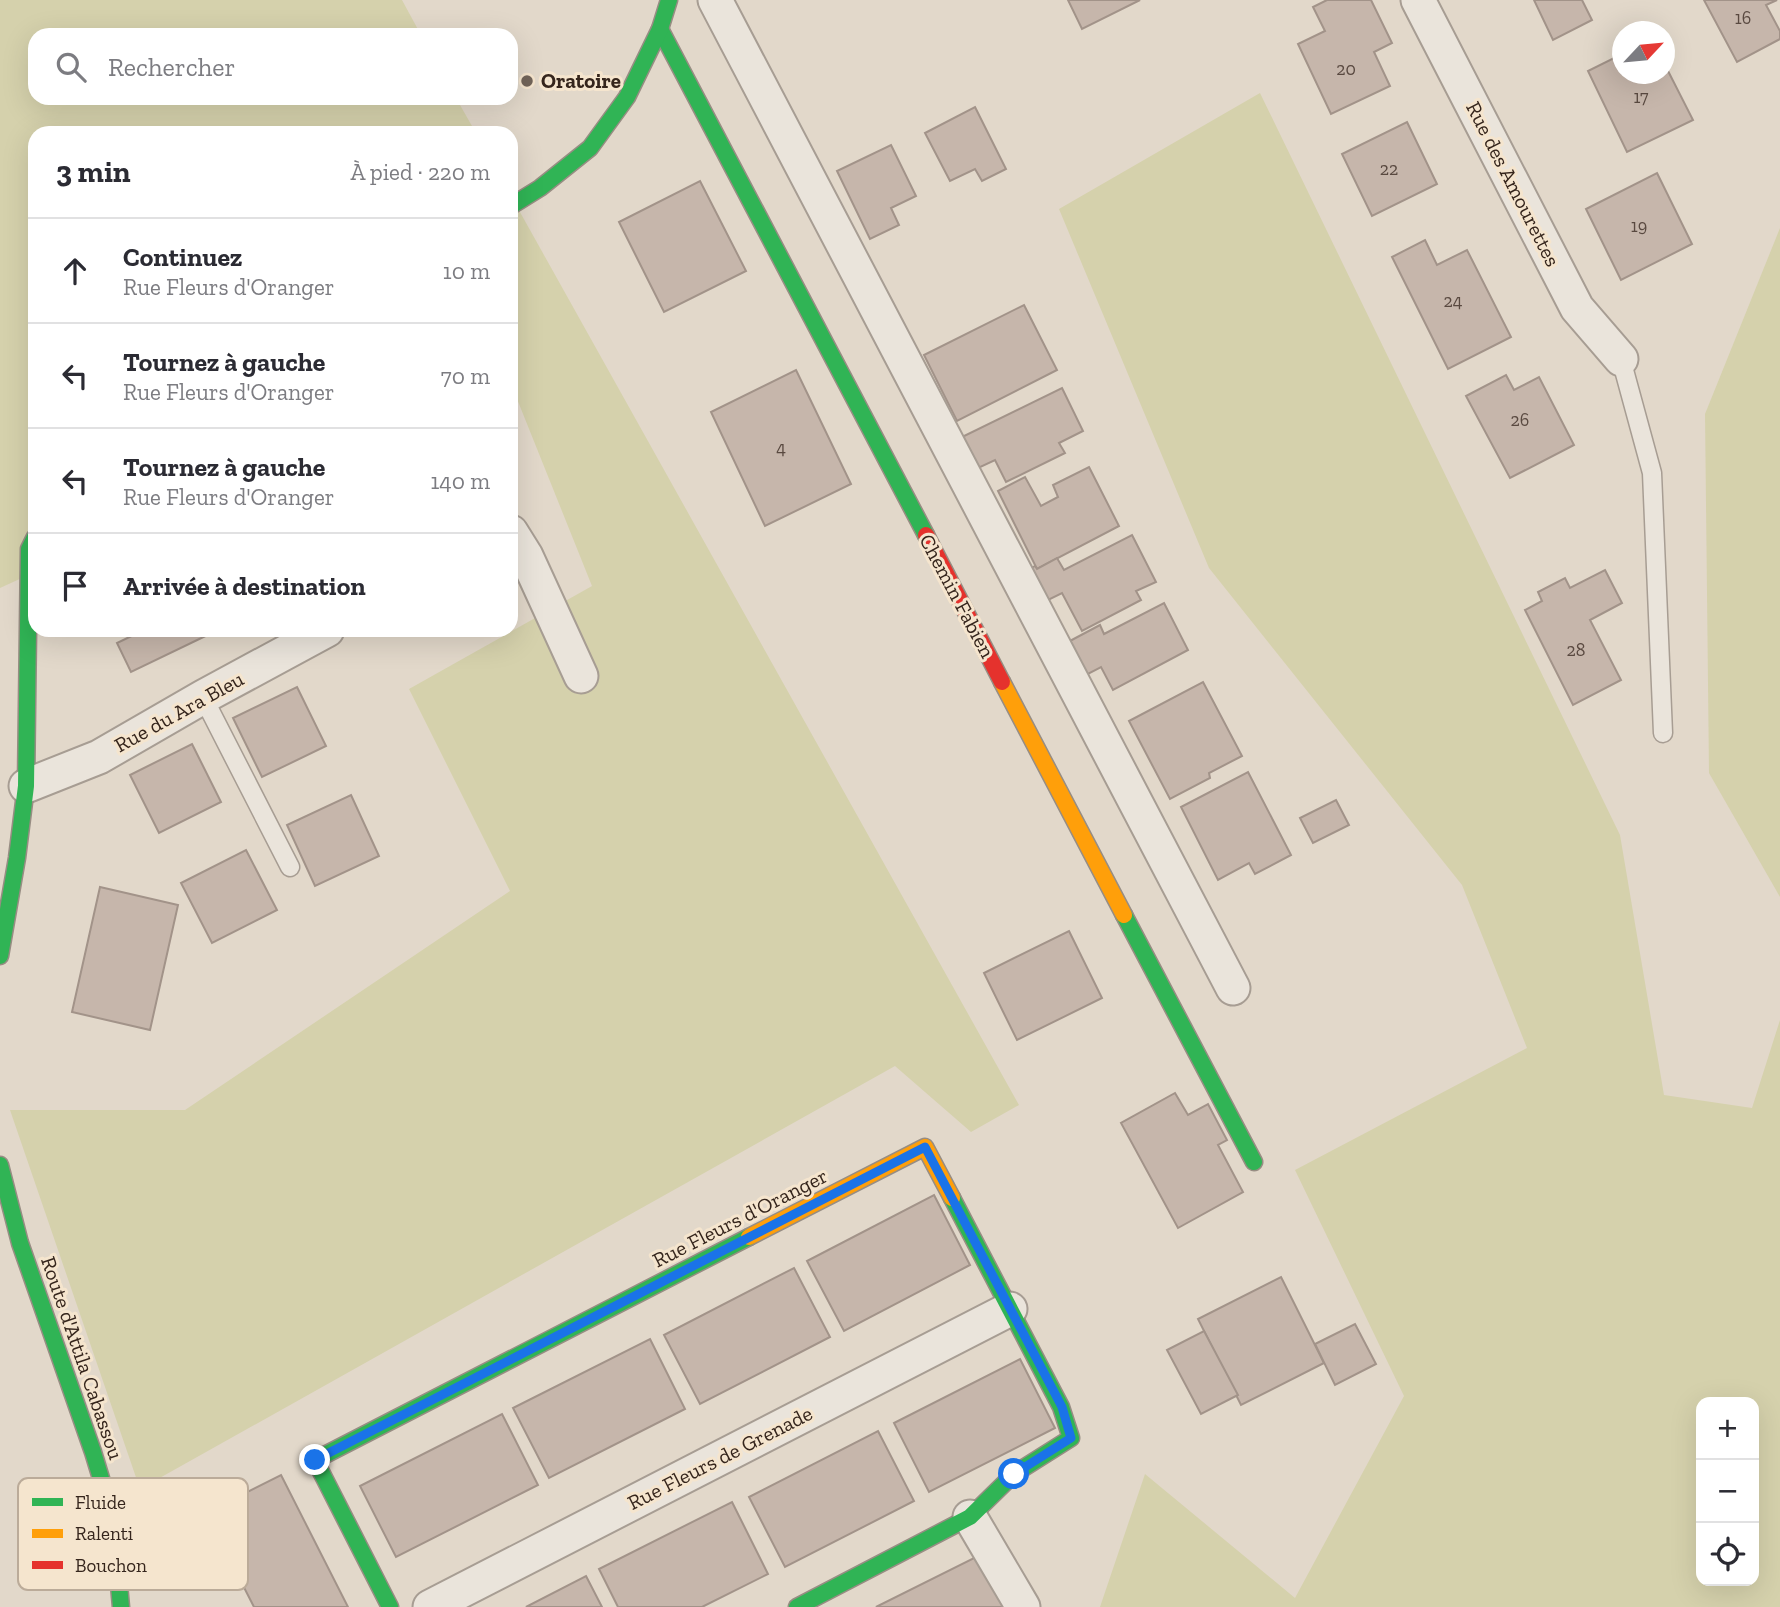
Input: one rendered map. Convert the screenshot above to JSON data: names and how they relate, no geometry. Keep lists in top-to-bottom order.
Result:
{
  "streets": {
    "street": [
      "Rue des Amourettes",
      "Chemin Fabien",
      "Rue du Ara Bleu",
      "Rue Fleurs d'Oranger",
      "Route d'Attila Cabassou",
      "Rue Fleurs de Grenade"
    ]
  },
  "crossings": [
    ["Rue Fleurs d'Oranger", "Rue Fleurs de Grenade"]
  ],
  "places": ["Oratoire"],
  "house_numbers": [
    "16",
    "20",
    "17",
    "22",
    "19",
    "24",
    "26",
    "4",
    "28"
  ],
  "legend": ["Fluide", "Ralenti", "Bouchon"],
  "north": "top right",
  "page": {
    "search": "Rechercher",
    "heading": ["3 min", "À pied · 220 m"],
    "list": [
      ["Continuez", "Rue Fleurs d'Oranger", "10 m"],
      ["Tournez à gauche", "Rue Fleurs d'Oranger", "70 m"],
      ["Tournez à gauche", "Rue Fleurs d'Oranger", "140 m"],
      "Arrivée à destination"
    ],
    "map_buttons": ["+", "−"]
  }
}
